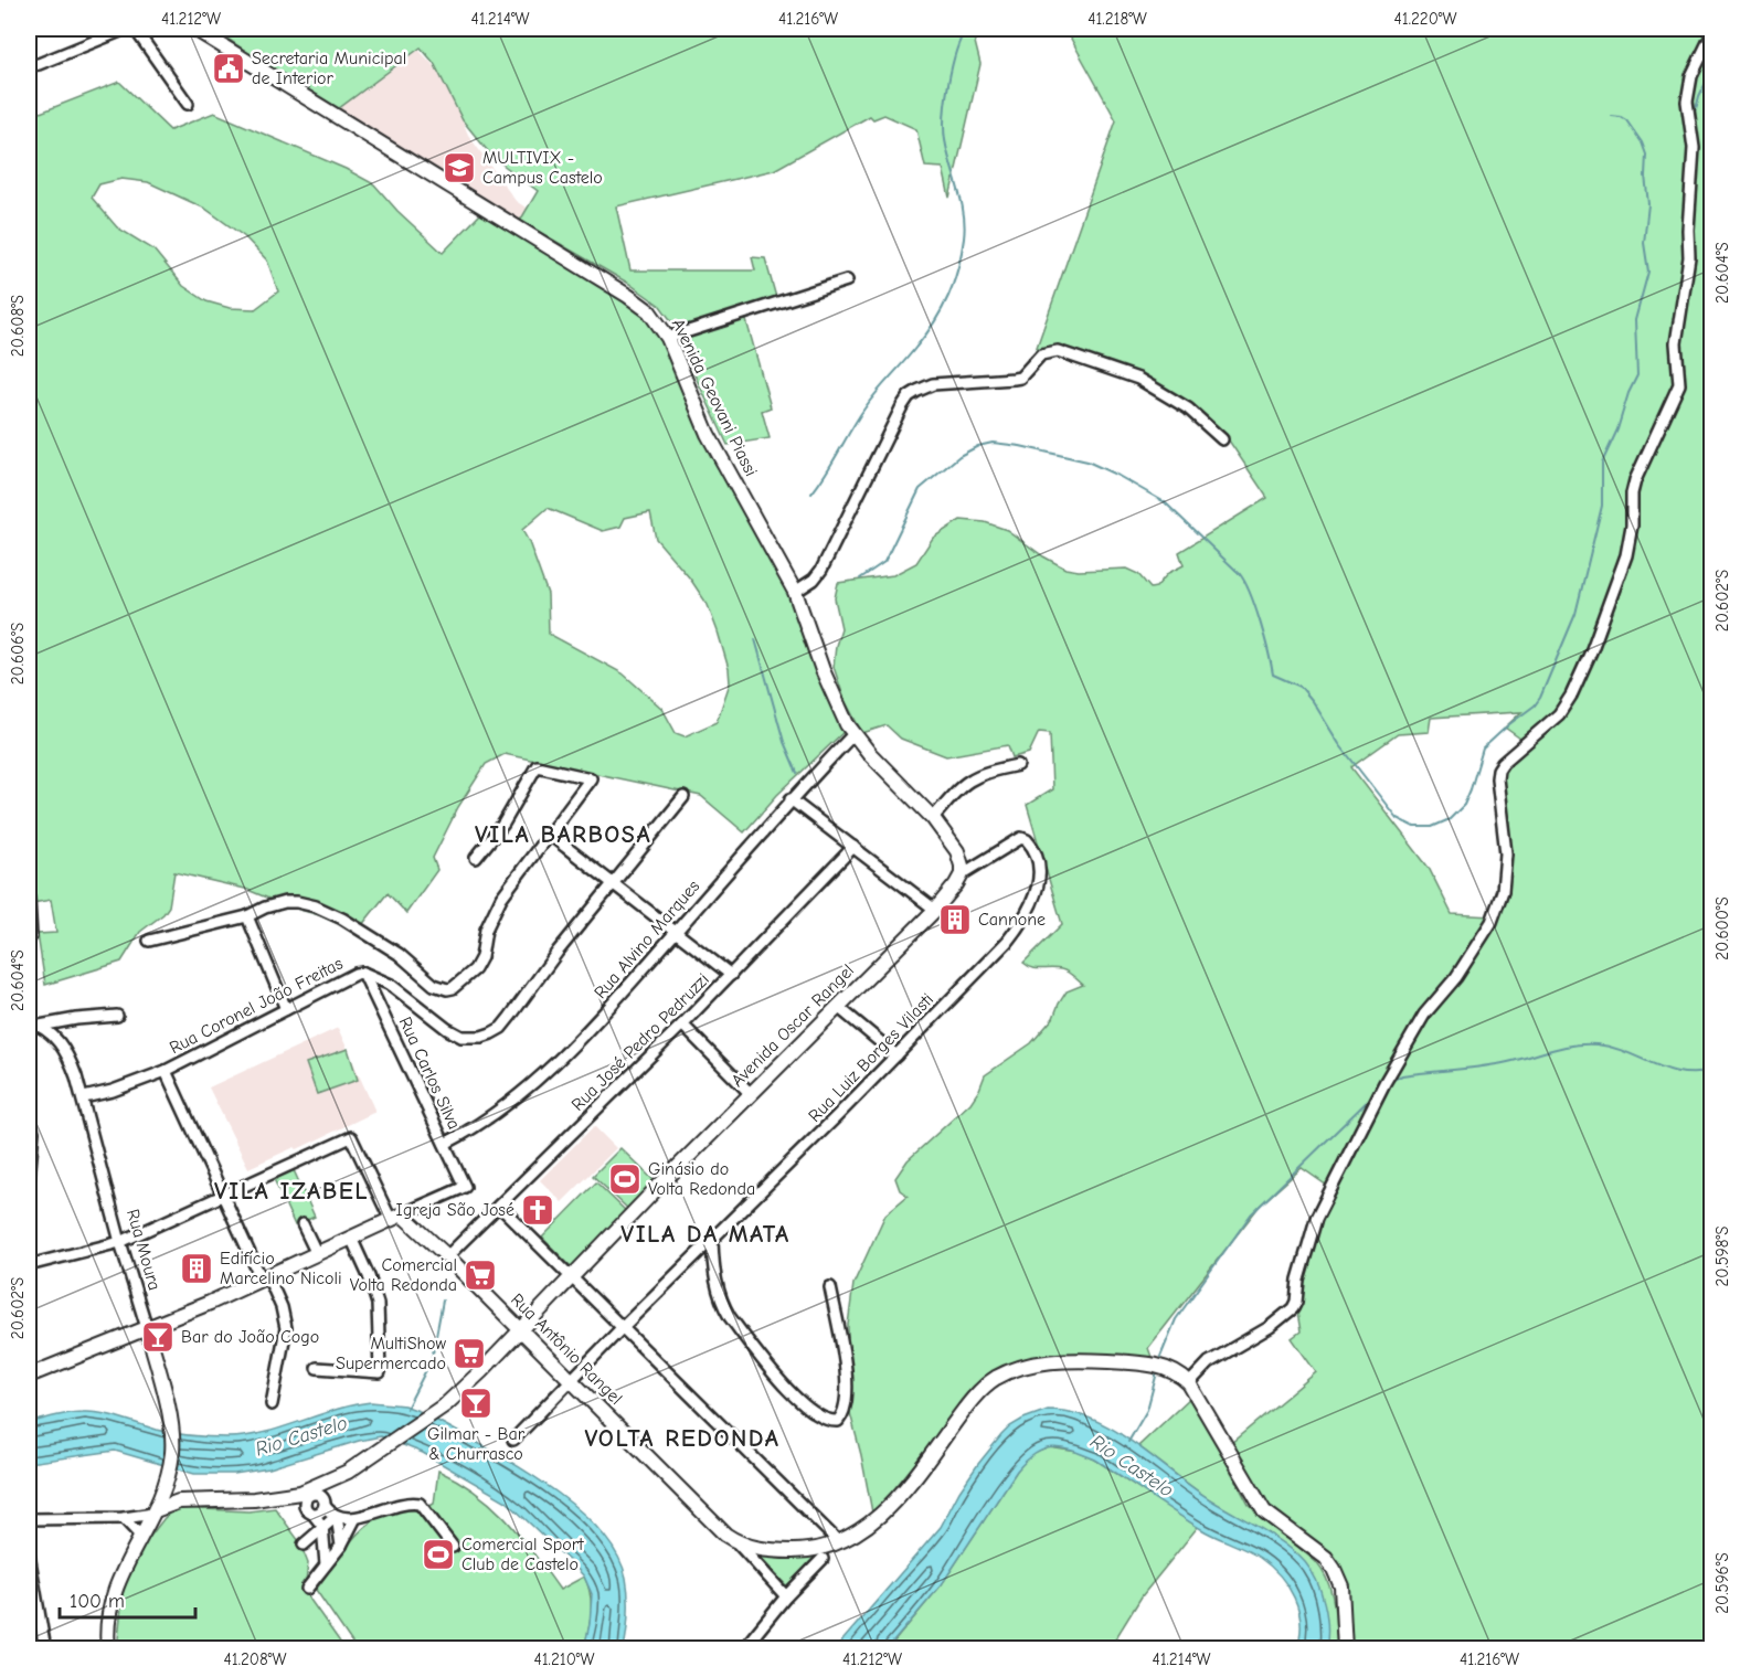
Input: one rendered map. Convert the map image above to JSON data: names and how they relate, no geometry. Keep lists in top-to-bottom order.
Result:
{
  "streets": {
    "main road": [
      "Avenida Geovani Piassi",
      "Avenida Oscar Rangel",
      "Rua Moura",
      "Rua Antônio Rangel"
    ],
    "street": [
      "Rua Alvino Marques",
      "Rua Coronel João Freitas",
      "Rua José Pedro Pedruzzi",
      "Rua Luiz Borges Vilasti",
      "Rua Carlos Silva"
    ]
  },
  "crossings": [
    ["Avenida Geovani Piassi", "Rua Alvino Marques"],
    ["Rua Alvino Marques", "Rua Carlos Silva"],
    ["Rua Coronel João Freitas", "Rua Carlos Silva"],
    ["Rua Coronel João Freitas", "Rua Moura"],
    ["Avenida Oscar Rangel", "Rua Luiz Borges Vilasti"],
    ["Avenida Oscar Rangel", "Rua Antônio Rangel"],
    ["Rua José Pedro Pedruzzi", "Rua Antônio Rangel"],
    ["Rua Luiz Borges Vilasti", "Rua Antônio Rangel"],
    ["Rua Carlos Silva", "Rua Antônio Rangel"]
  ],
  "districts": [
    "VILA BARBOSA",
    "VILA IZABEL",
    "VILA DA MATA",
    "VOLTA REDONDA"
  ],
  "water": ["Rio Castelo"],
  "places": {
    "public building": ["Secretaria Municipal de Interior"],
    "school or university": ["MULTIVIX - Campus Castelo"],
    "building": ["Cannone", "Edifício Marcelino Nicoli"],
    "sports": ["Ginásio do Volta Redonda", "Comercial Sport Club de Castelo"],
    "church": ["Igreja São José"],
    "supermarket": ["Comercial Volta Redonda", "MultiShow Supermercado"],
    "bar": ["Bar do João Cogo", "Gilmar - Bar & Churrasco"]
  },
  "scale_bar": "100 m",
  "coordinates": [
    "41.212°W",
    "41.214°W",
    "41.216°W",
    "41.218°W",
    "41.220°W",
    "20.604°S",
    "20.608°S",
    "20.602°S",
    "20.606°S",
    "20.600°S",
    "20.598°S",
    "20.596°S",
    "41.208°W",
    "41.210°W"
  ]
}
